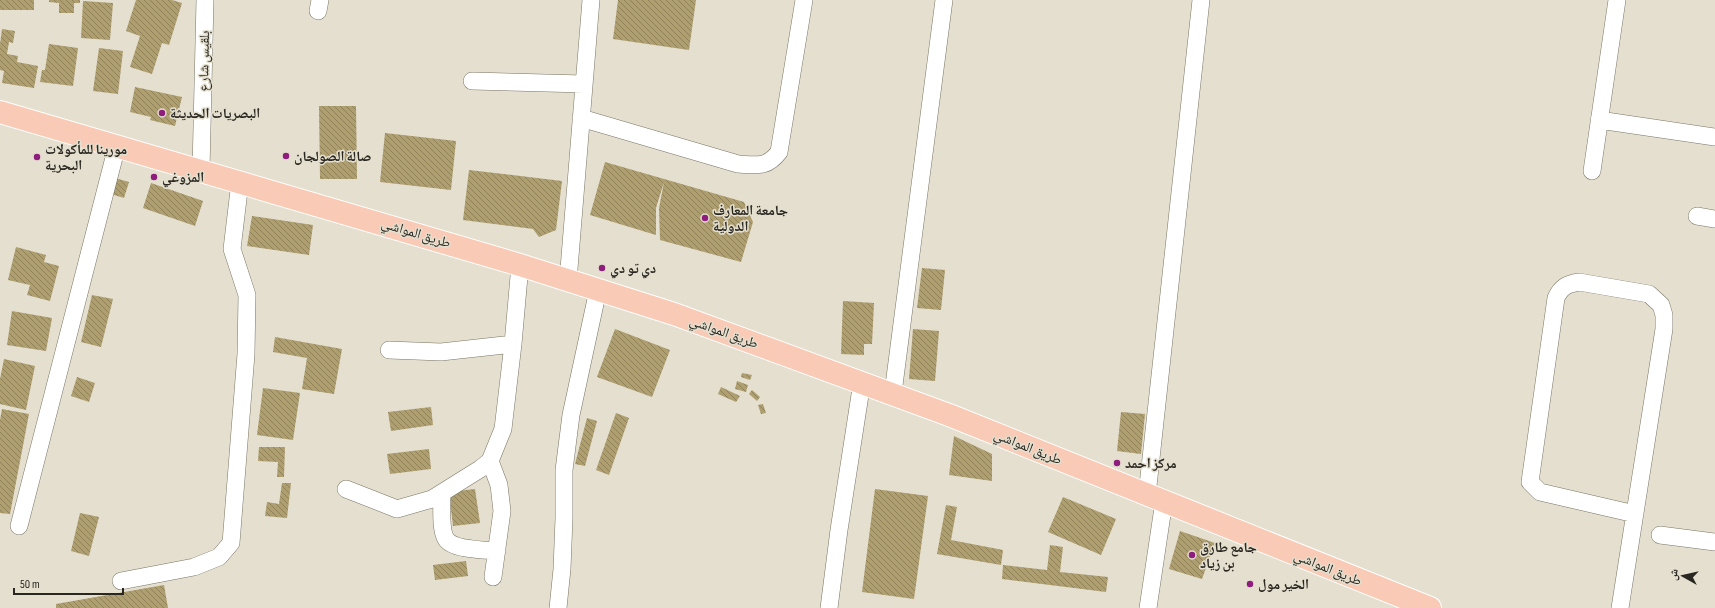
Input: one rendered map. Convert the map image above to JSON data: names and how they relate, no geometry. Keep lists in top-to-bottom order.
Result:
{
  "streets": {
    "main road": ["طريق المواشي"],
    "street": ["بلقيس شارع"]
  },
  "crossings": [
    ["بلقيس شارع", "طريق المواشي"]
  ],
  "places": [
    "البصريات الحديثة",
    "صالة الصولجان",
    "مورينا للمأكولات البحرية",
    "المزوغي",
    "جامعة المعارف الدولية",
    "دي تو دي",
    "مركز احمد",
    "جامع طارق بن زياد",
    "الخير مول"
  ],
  "scale_bar": "50 m",
  "north": "left"
}
